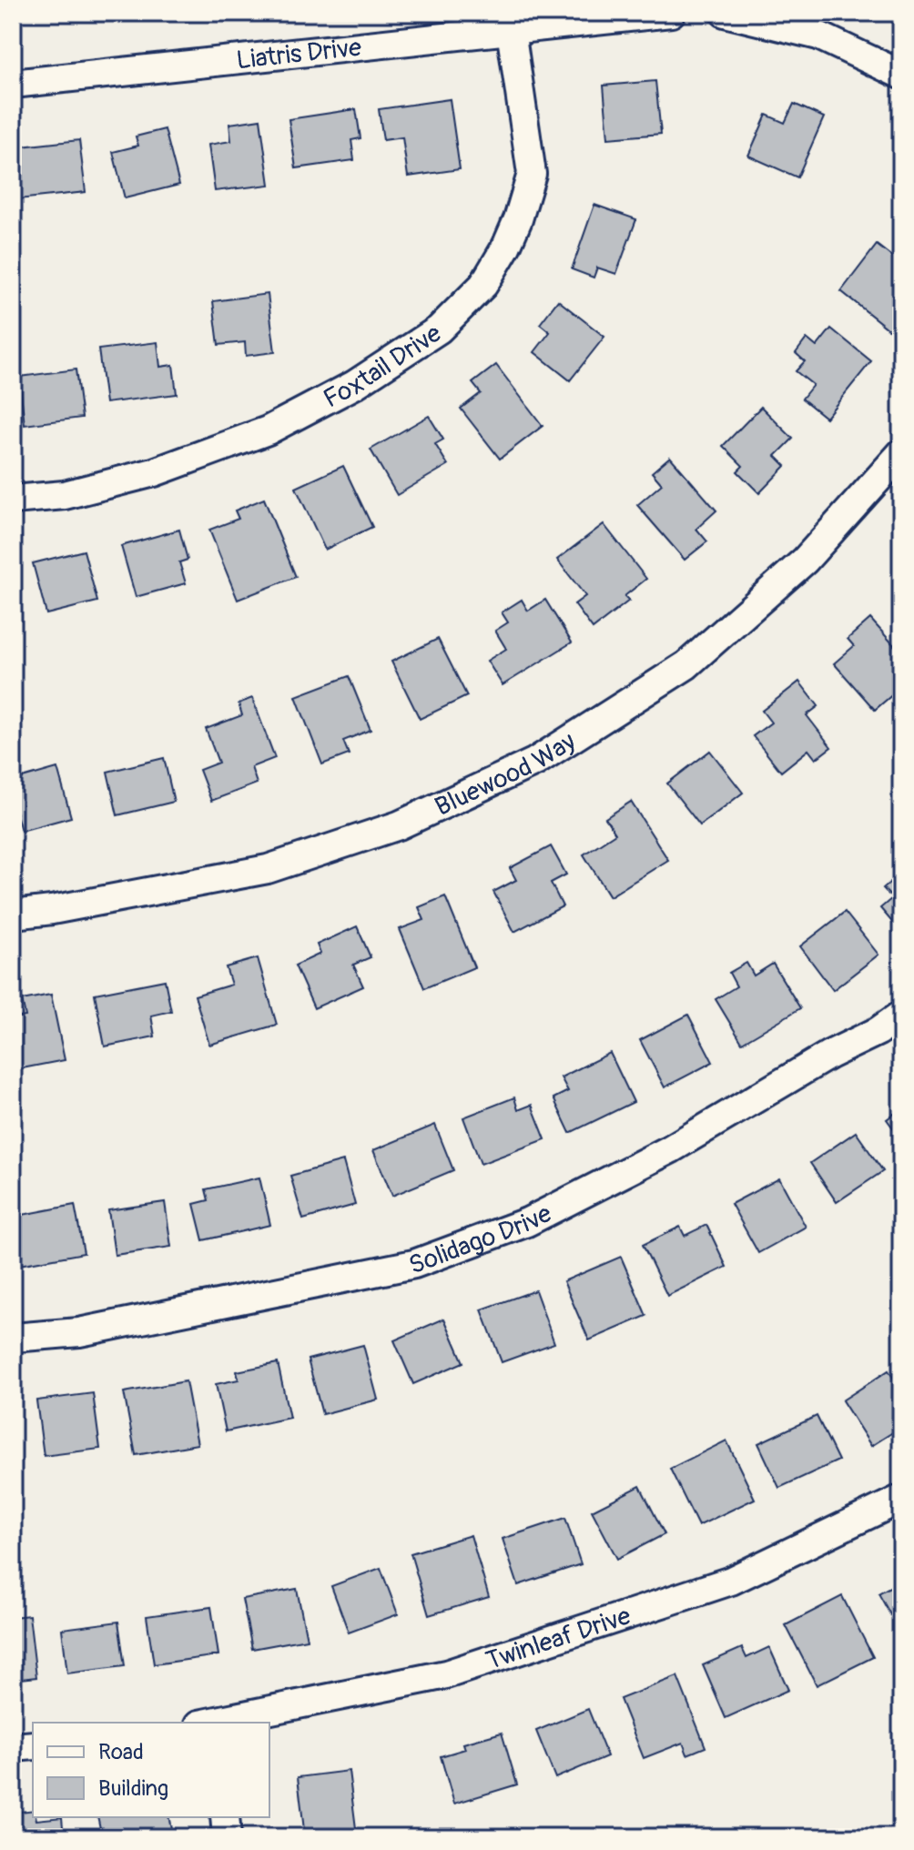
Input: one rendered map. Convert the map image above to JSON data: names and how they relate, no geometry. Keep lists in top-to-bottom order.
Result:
{
  "streets": {
    "street": [
      "Liatris Drive",
      "Foxtail Drive",
      "Bluewood Way",
      "Solidago Drive",
      "Twinleaf Drive"
    ]
  },
  "crossings": [
    ["Liatris Drive", "Foxtail Drive"]
  ],
  "legend": ["Road", "Building"]
}
